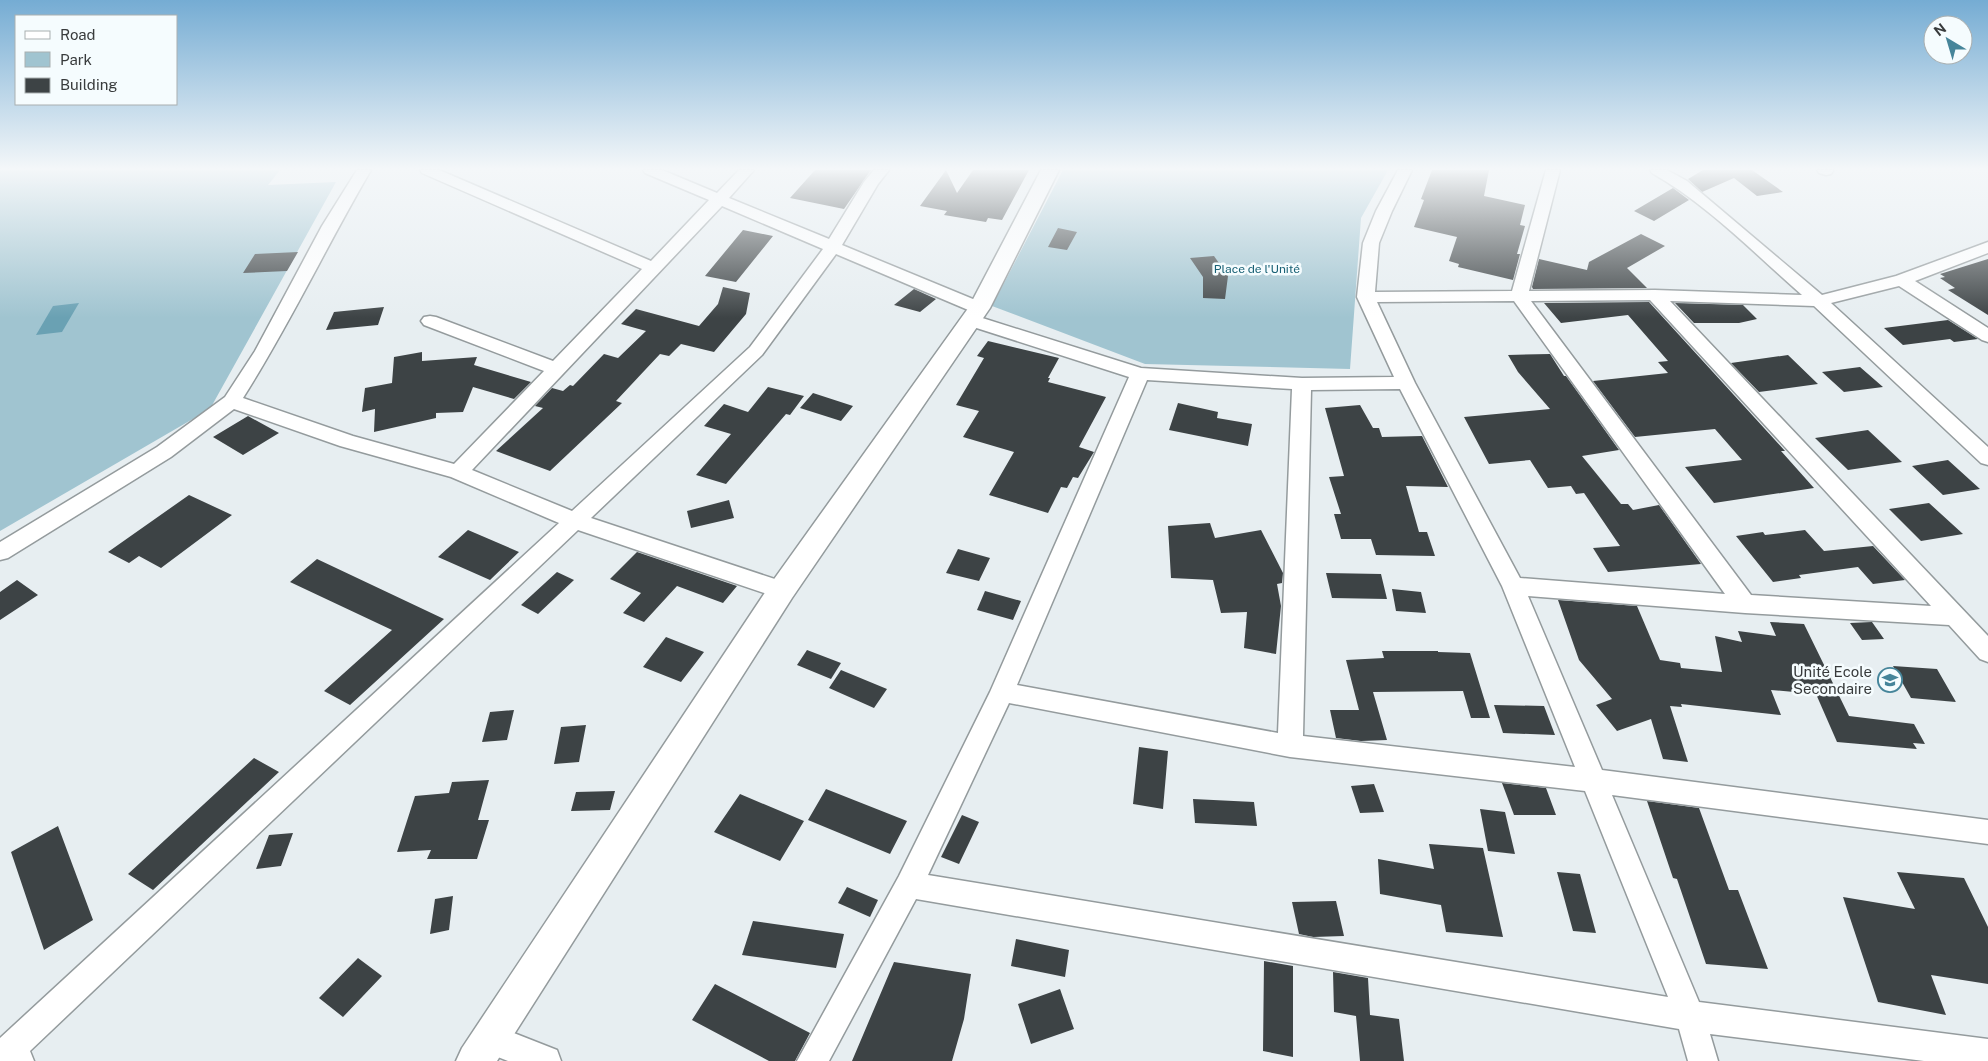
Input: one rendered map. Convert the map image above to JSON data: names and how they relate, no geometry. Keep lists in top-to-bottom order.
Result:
{
  "parks": ["Place de l'Unité"],
  "places": {
    "school or university": ["Unité Ecole Secondaire"]
  },
  "legend": ["Road", "Park", "Building"],
  "north": "top left"
}
